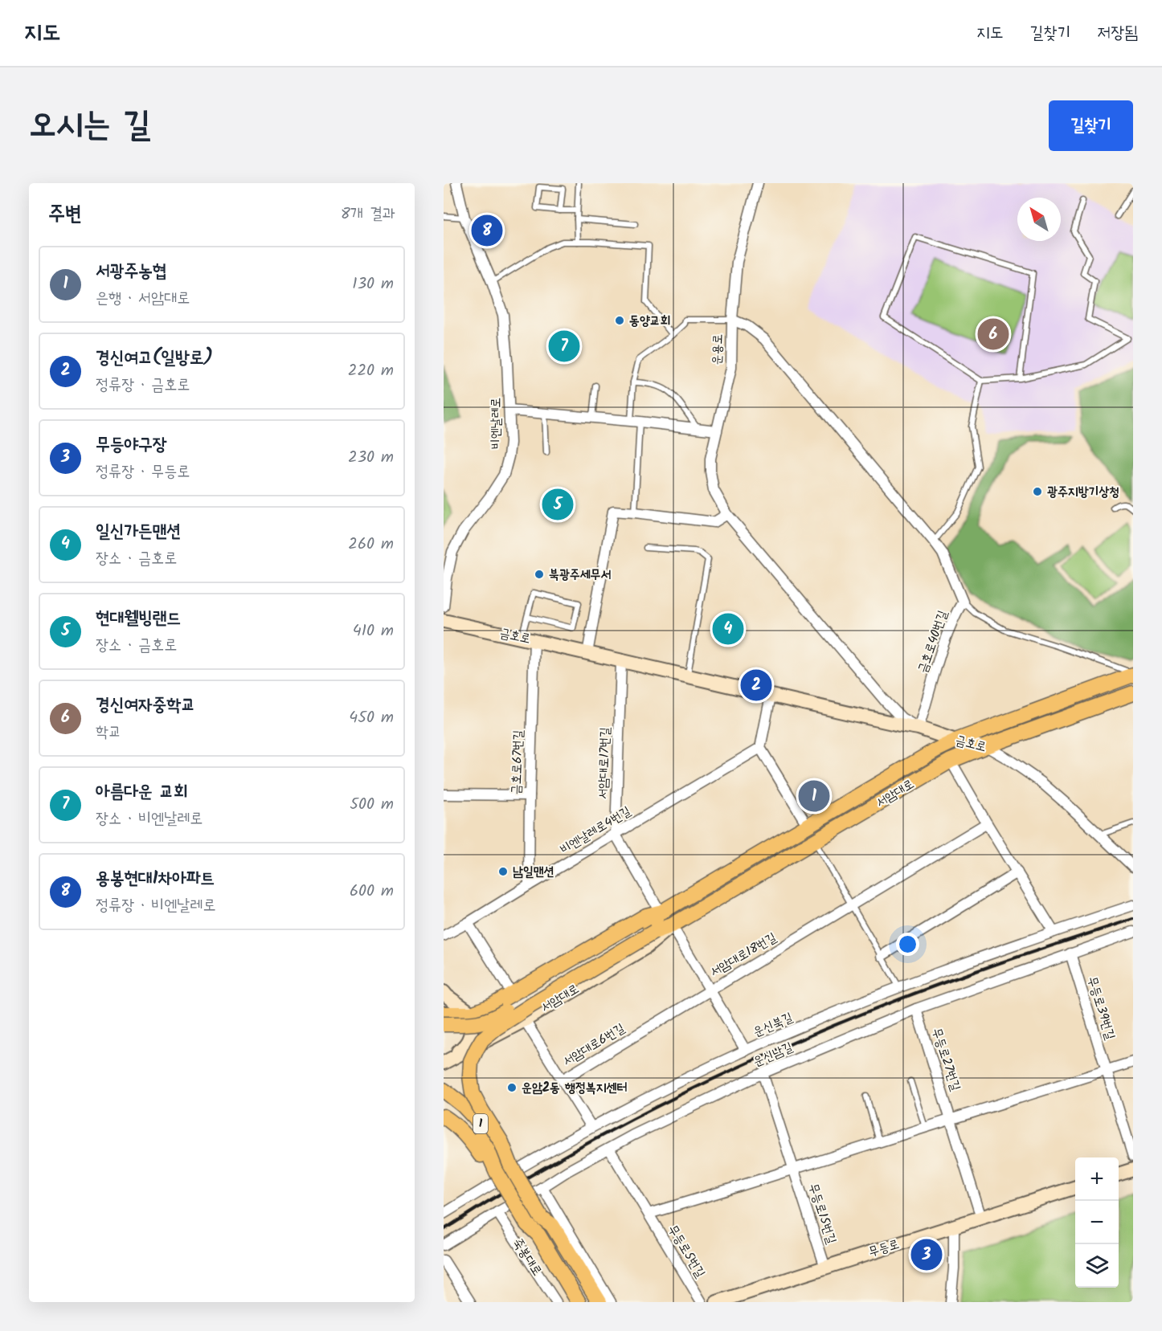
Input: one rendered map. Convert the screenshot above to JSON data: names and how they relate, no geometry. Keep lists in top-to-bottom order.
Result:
{
  "streets": {
    "main road": ["서암대로", "1", "죽봉대로"],
    "street": [
      "운용로",
      "비엔날레로",
      "금호로",
      "금호로40번길",
      "금호로67번길",
      "서암대로17번길",
      "비엔날레로4번길",
      "서암대로18번길",
      "무등로39번길",
      "운신북길",
      "서암대로6번길",
      "운신남길",
      "무등로27번길",
      "무등로15번길",
      "무등로",
      "무등로5번길"
    ]
  },
  "crossings": [
    ["운용로", "금호로"],
    ["운용로", "금호로40번길"],
    ["금호로", "금호로40번길"],
    ["금호로", "금호로67번길"],
    ["금호로", "서암대로17번길"],
    ["금호로", "서암대로"],
    ["금호로67번길", "비엔날레로4번길"],
    ["서암대로17번길", "비엔날레로4번길"],
    ["서암대로", "서암대로18번길"],
    ["서암대로", "서암대로6번길"],
    ["서암대로18번길", "운신북길"],
    ["서암대로18번길", "서암대로6번길"],
    ["무등로39번길", "운신남길"],
    ["운신북길", "서암대로6번길"],
    ["운신북길", "1"],
    ["운신남길", "무등로27번길"],
    ["운신남길", "무등로15번길"],
    ["운신남길", "무등로5번길"],
    ["운신남길", "죽봉대로"],
    ["무등로27번길", "무등로"],
    ["1", "죽봉대로"],
    ["무등로15번길", "무등로"],
    ["무등로15번길", "무등로5번길"]
  ],
  "places": [
    "동양교회",
    "광주지방기상청",
    "북광주세무서",
    "남일맨션",
    "운암2동 행정복지센터"
  ],
  "north": "top left",
  "page": {
    "header": "지도",
    "nav": ["지도", "길찾기", "저장됨"],
    "title": "오시는 길",
    "buttons": "길찾기",
    "heading": ["주변", "8개 결과"],
    "pins": [
      "8",
      "6",
      "7",
      "5",
      "4",
      "2",
      "1",
      "3"
    ],
    "list": [
      {
        "mark": "1",
        "name": "서광주농협",
        "note": "은행 · 서암대로",
        "value": "130 m"
      },
      {
        "mark": "2",
        "name": "경신여고(일방로)",
        "note": "정류장 · 금호로",
        "value": "220 m"
      },
      {
        "mark": "3",
        "name": "무등야구장",
        "note": "정류장 · 무등로",
        "value": "230 m"
      },
      {
        "mark": "4",
        "name": "일신가든맨션",
        "note": "장소 · 금호로",
        "value": "260 m"
      },
      {
        "mark": "5",
        "name": "현대웰빙랜드",
        "note": "장소 · 금호로",
        "value": "410 m"
      },
      {
        "mark": "6",
        "name": "경신여자중학교",
        "note": "학교",
        "value": "450 m"
      },
      {
        "mark": "7",
        "name": "아름다운 교회",
        "note": "장소 · 비엔날레로",
        "value": "500 m"
      },
      {
        "mark": "8",
        "name": "용봉현대1차아파트",
        "note": "정류장 · 비엔날레로",
        "value": "600 m"
      }
    ],
    "map_buttons": ["+", "−"]
  }
}
